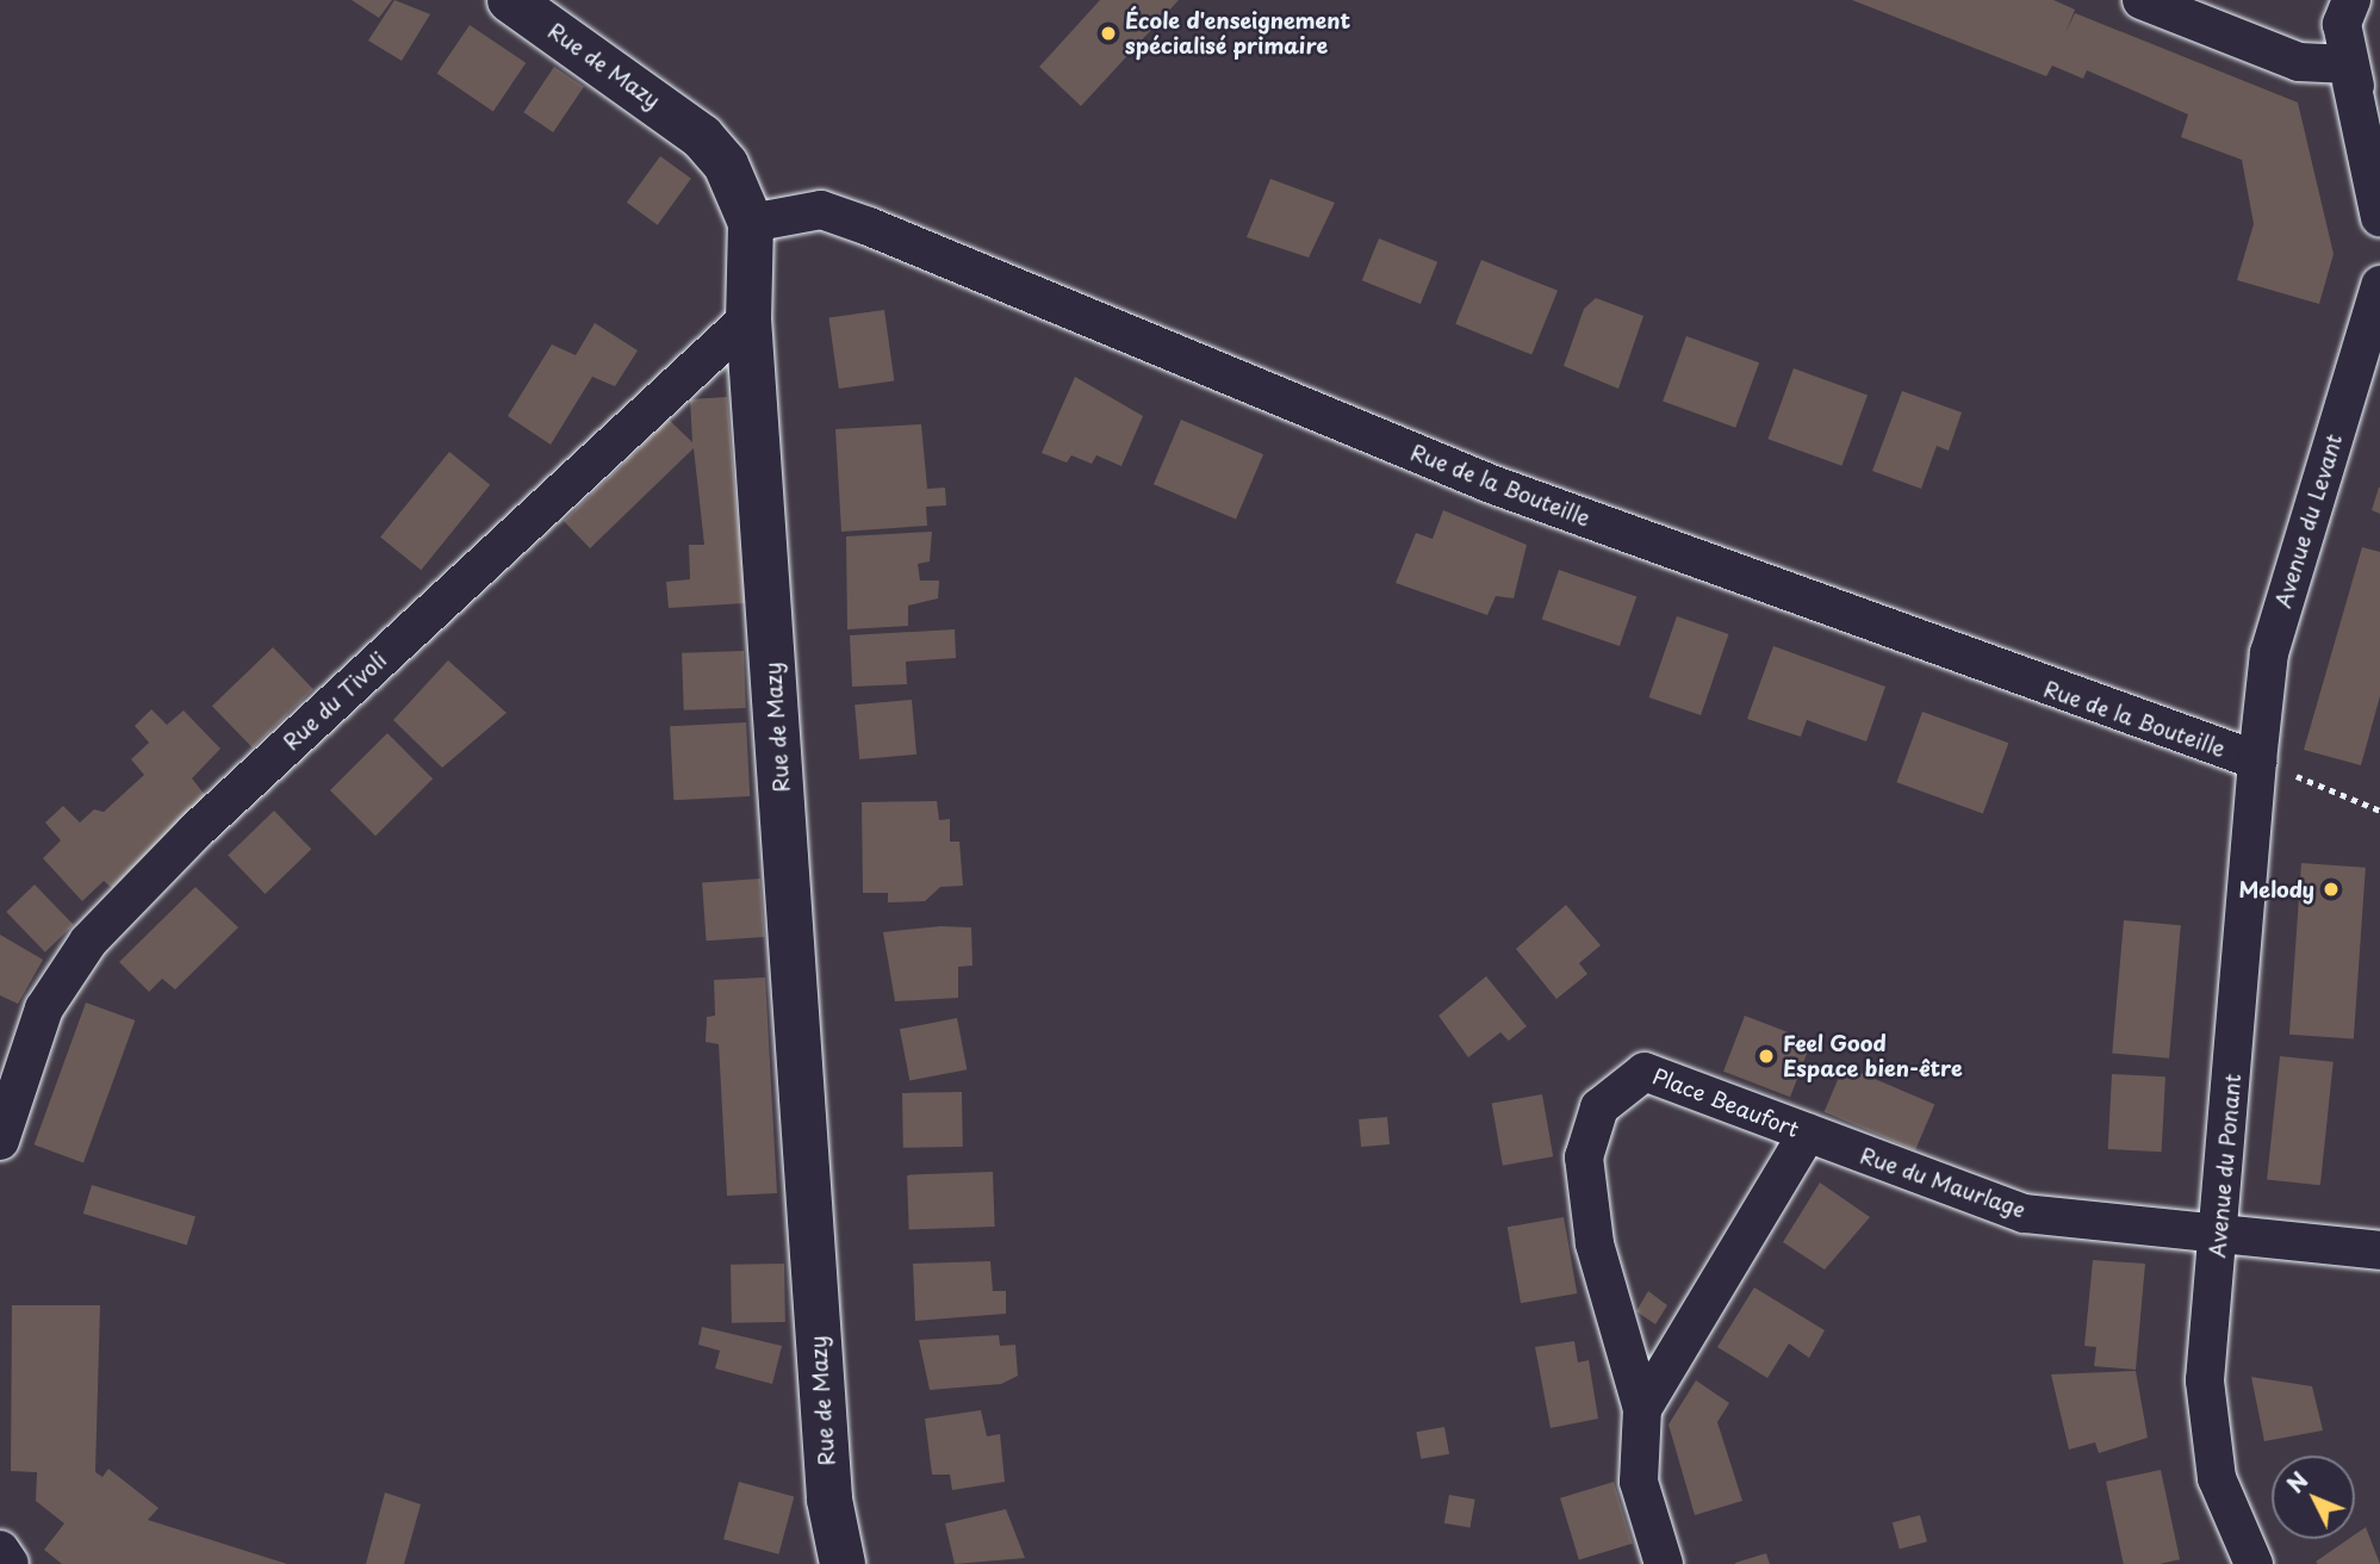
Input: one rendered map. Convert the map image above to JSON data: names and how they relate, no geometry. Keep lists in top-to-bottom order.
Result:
{
  "streets": {
    "street": [
      "Rue de Mazy",
      "Rue de la Bouteille",
      "Avenue du Levant",
      "Rue du Tivoli",
      "Place Beaufort",
      "Avenue du Ponant",
      "Rue du Maurlage"
    ]
  },
  "crossings": [
    ["Rue de Mazy", "Rue de la Bouteille"],
    ["Rue de Mazy", "Rue du Tivoli"],
    ["Rue de la Bouteille", "Avenue du Levant"],
    ["Rue de la Bouteille", "Avenue du Ponant"],
    ["Avenue du Levant", "Avenue du Ponant"],
    ["Place Beaufort", "Rue du Maurlage"],
    ["Avenue du Ponant", "Rue du Maurlage"]
  ],
  "places": ["École d'enseignement spécialisé primaire", "Melody", "Feel Good Espace bien-être"],
  "north": "top left"
}
